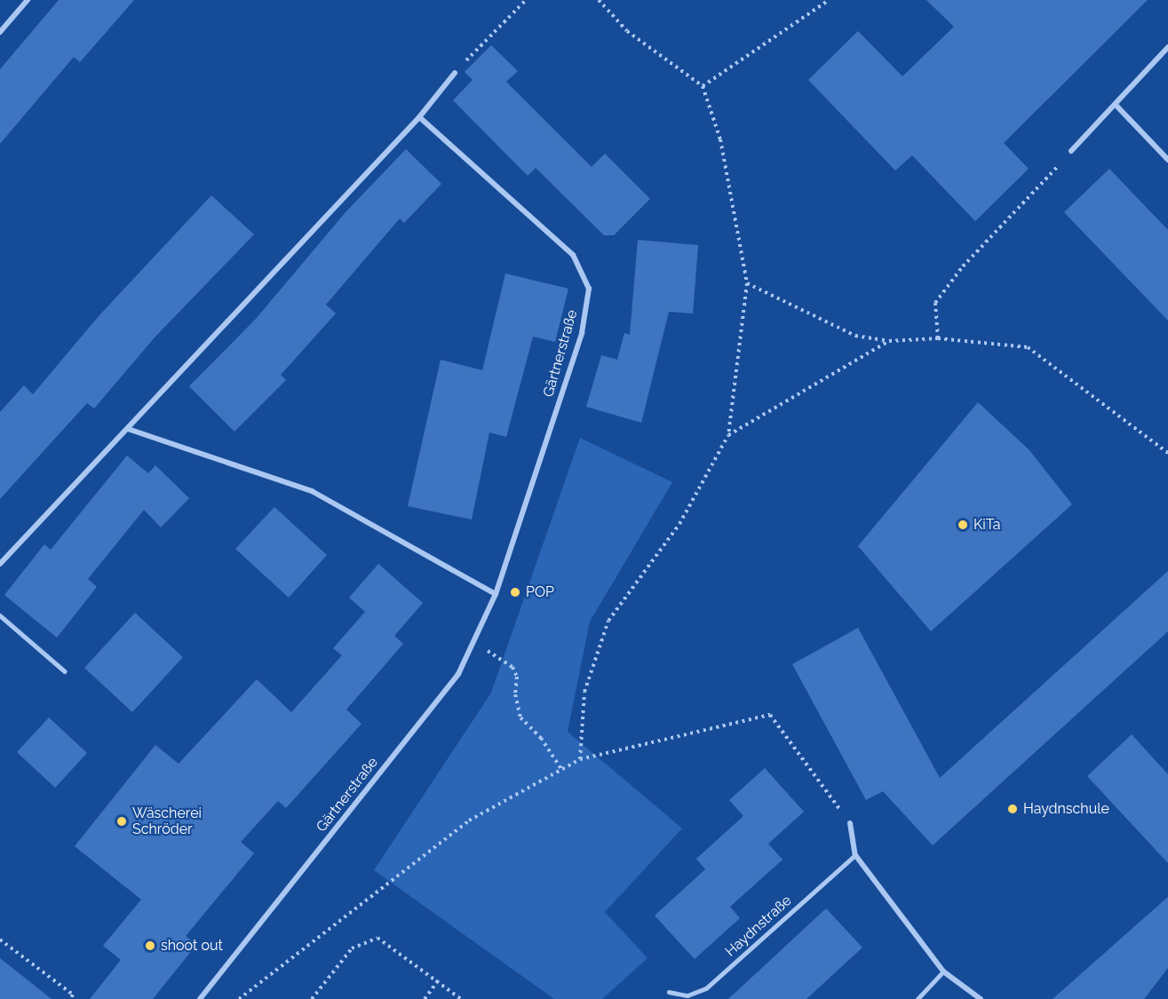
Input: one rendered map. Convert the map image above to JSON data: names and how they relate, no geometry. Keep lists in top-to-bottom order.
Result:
{
  "streets": {
    "street": ["Gärtnerstraße"],
    "lane": ["Haydnstraße"]
  },
  "places": [
    "KiTa",
    "POP",
    "Haydnschule",
    "Wäscherei Schröder",
    "shoot out"
  ]
}
